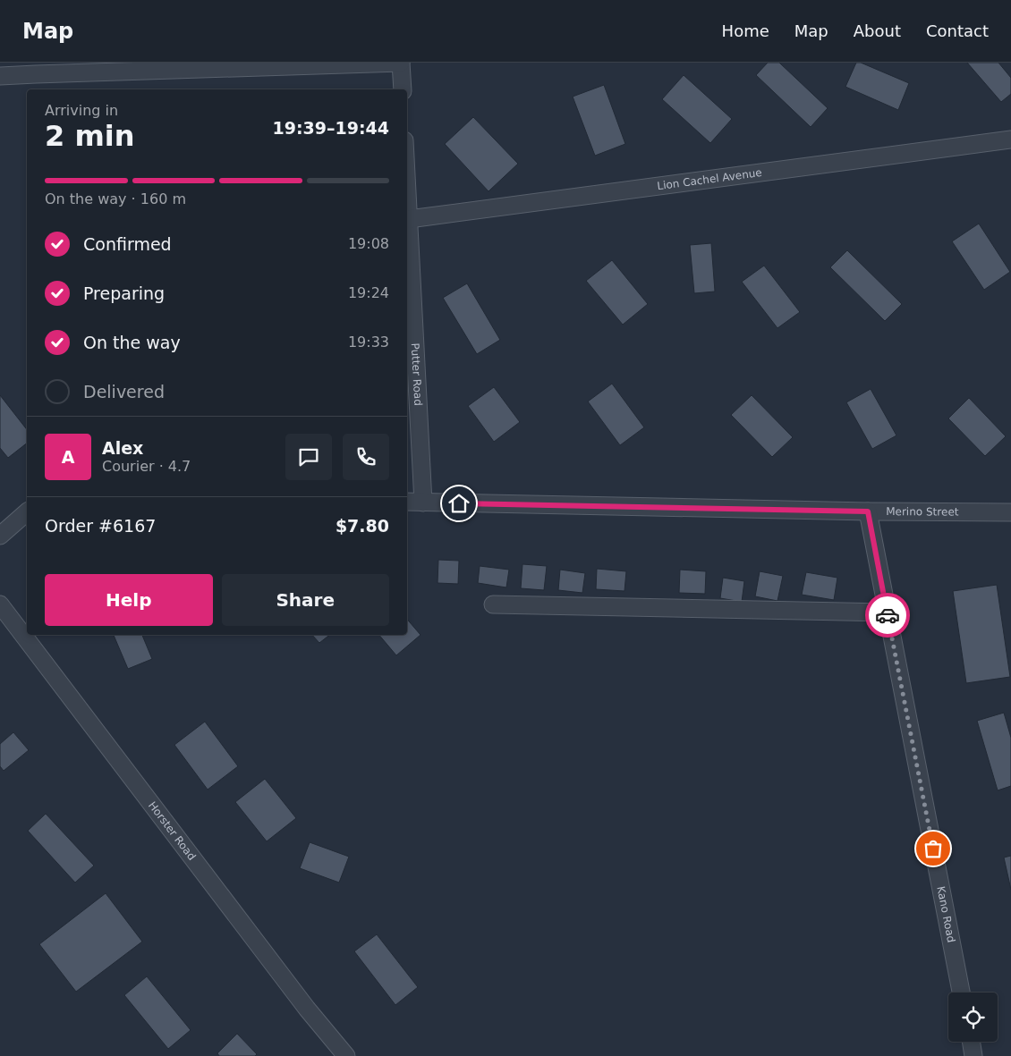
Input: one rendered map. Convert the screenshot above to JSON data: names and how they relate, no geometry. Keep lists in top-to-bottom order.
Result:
{
  "streets": {
    "street": [
      "Lion Cachel Avenue",
      "Putter Road",
      "Merino Street",
      "Horster Road",
      "Kano Road"
    ]
  },
  "crossings": [
    ["Lion Cachel Avenue", "Putter Road"],
    ["Putter Road", "Merino Street"],
    ["Merino Street", "Kano Road"]
  ],
  "page": {
    "header": "Map",
    "nav": [
      "Home",
      "Map",
      "About",
      "Contact"
    ],
    "heading": ["2 min", "Arriving in", "19:39–19:44"],
    "panel": [
      "Alex",
      "Courier · 4.7",
      "Order #6167",
      "$7.80"
    ],
    "bar": "On the way · 160 m",
    "list": [
      ["Confirmed", "19:08"],
      ["Preparing", "19:24"],
      ["On the way", "19:33"],
      "Delivered"
    ],
    "round": "A",
    "buttons": ["Help", "Share"]
  }
}
